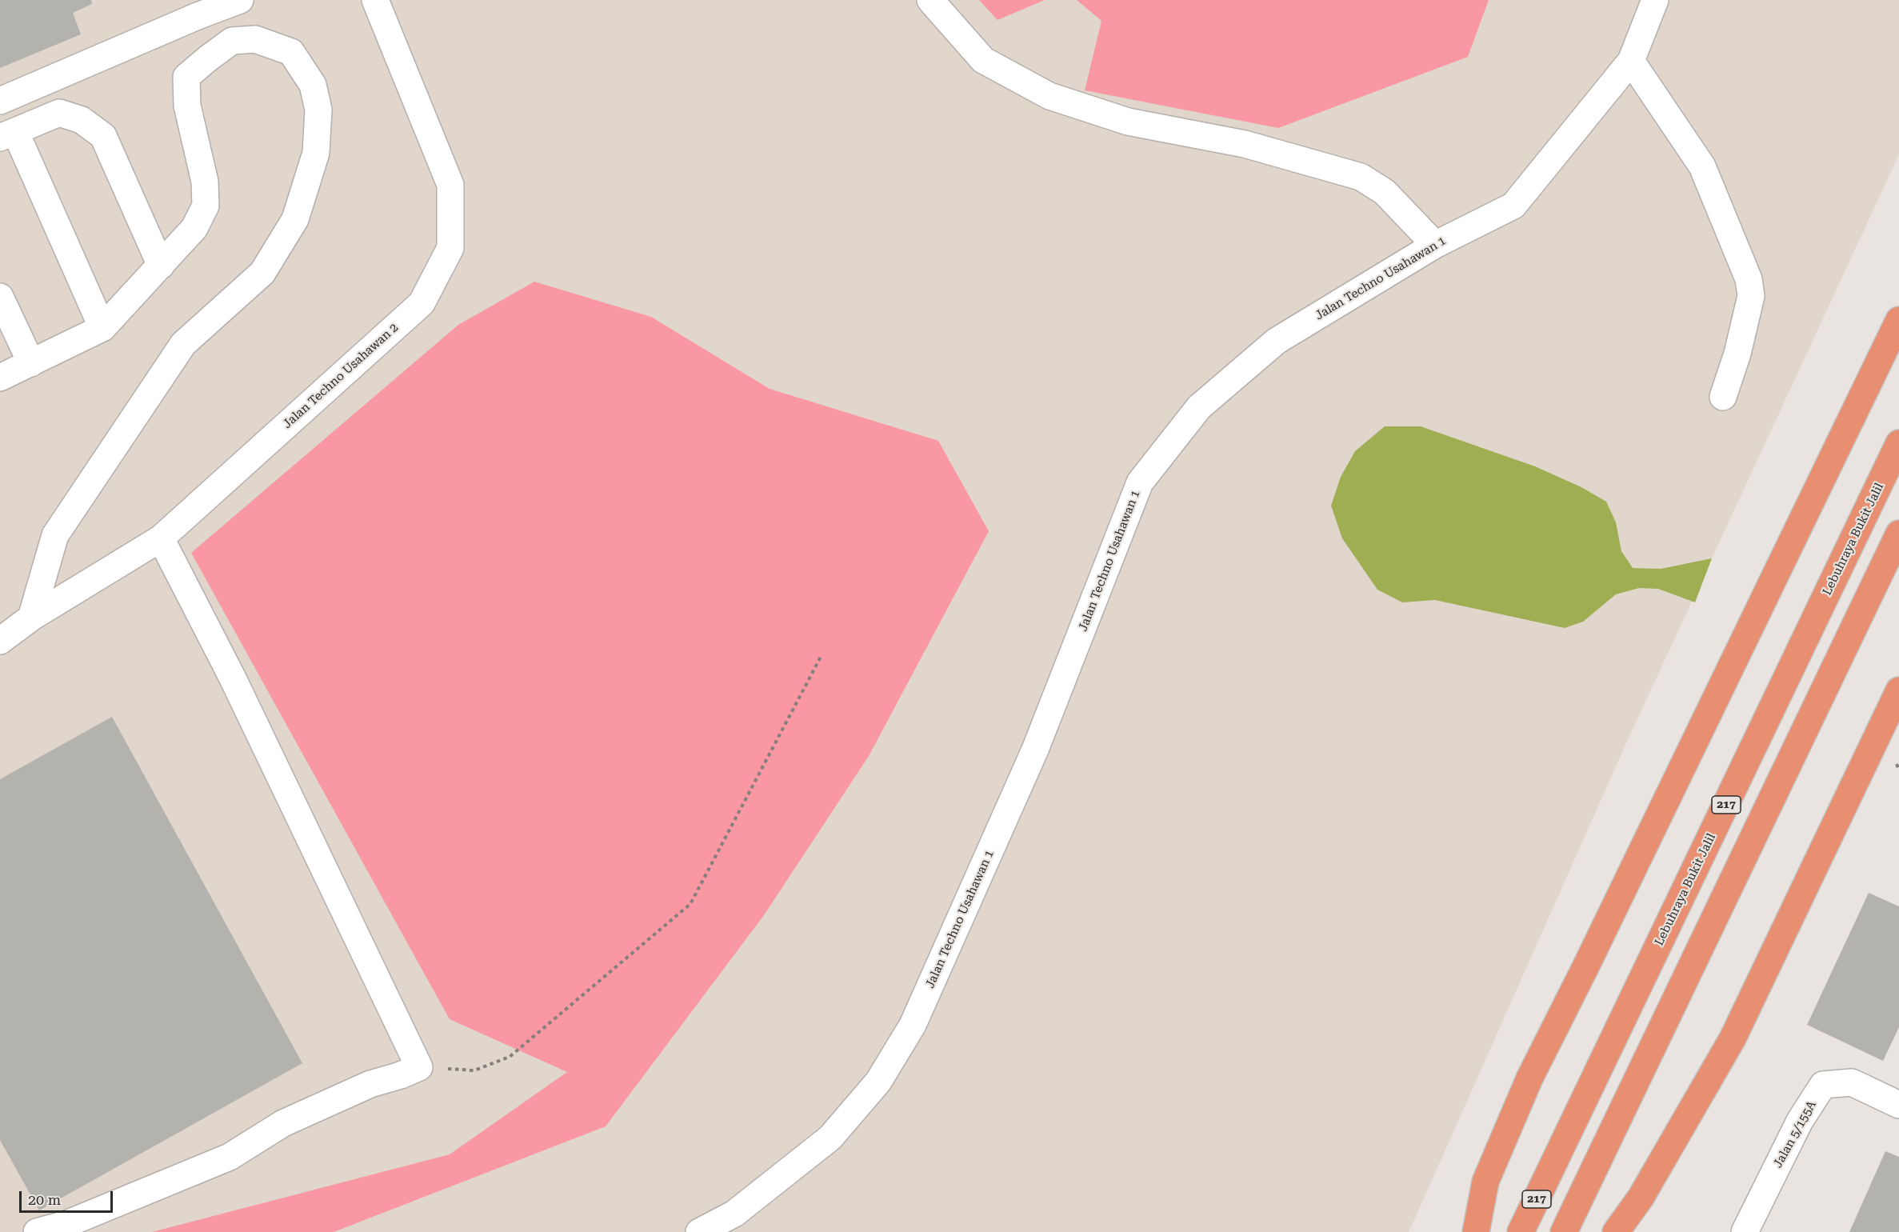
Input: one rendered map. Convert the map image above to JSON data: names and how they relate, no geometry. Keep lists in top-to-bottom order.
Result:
{
  "streets": {
    "highway": ["Lebuhraya Bukit Jalil", "217"],
    "street": ["Jalan Techno Usahawan 1", "Jalan Techno Usahawan 2", "Jalan 5/155A"]
  },
  "scale_bar": "20 m"
}
